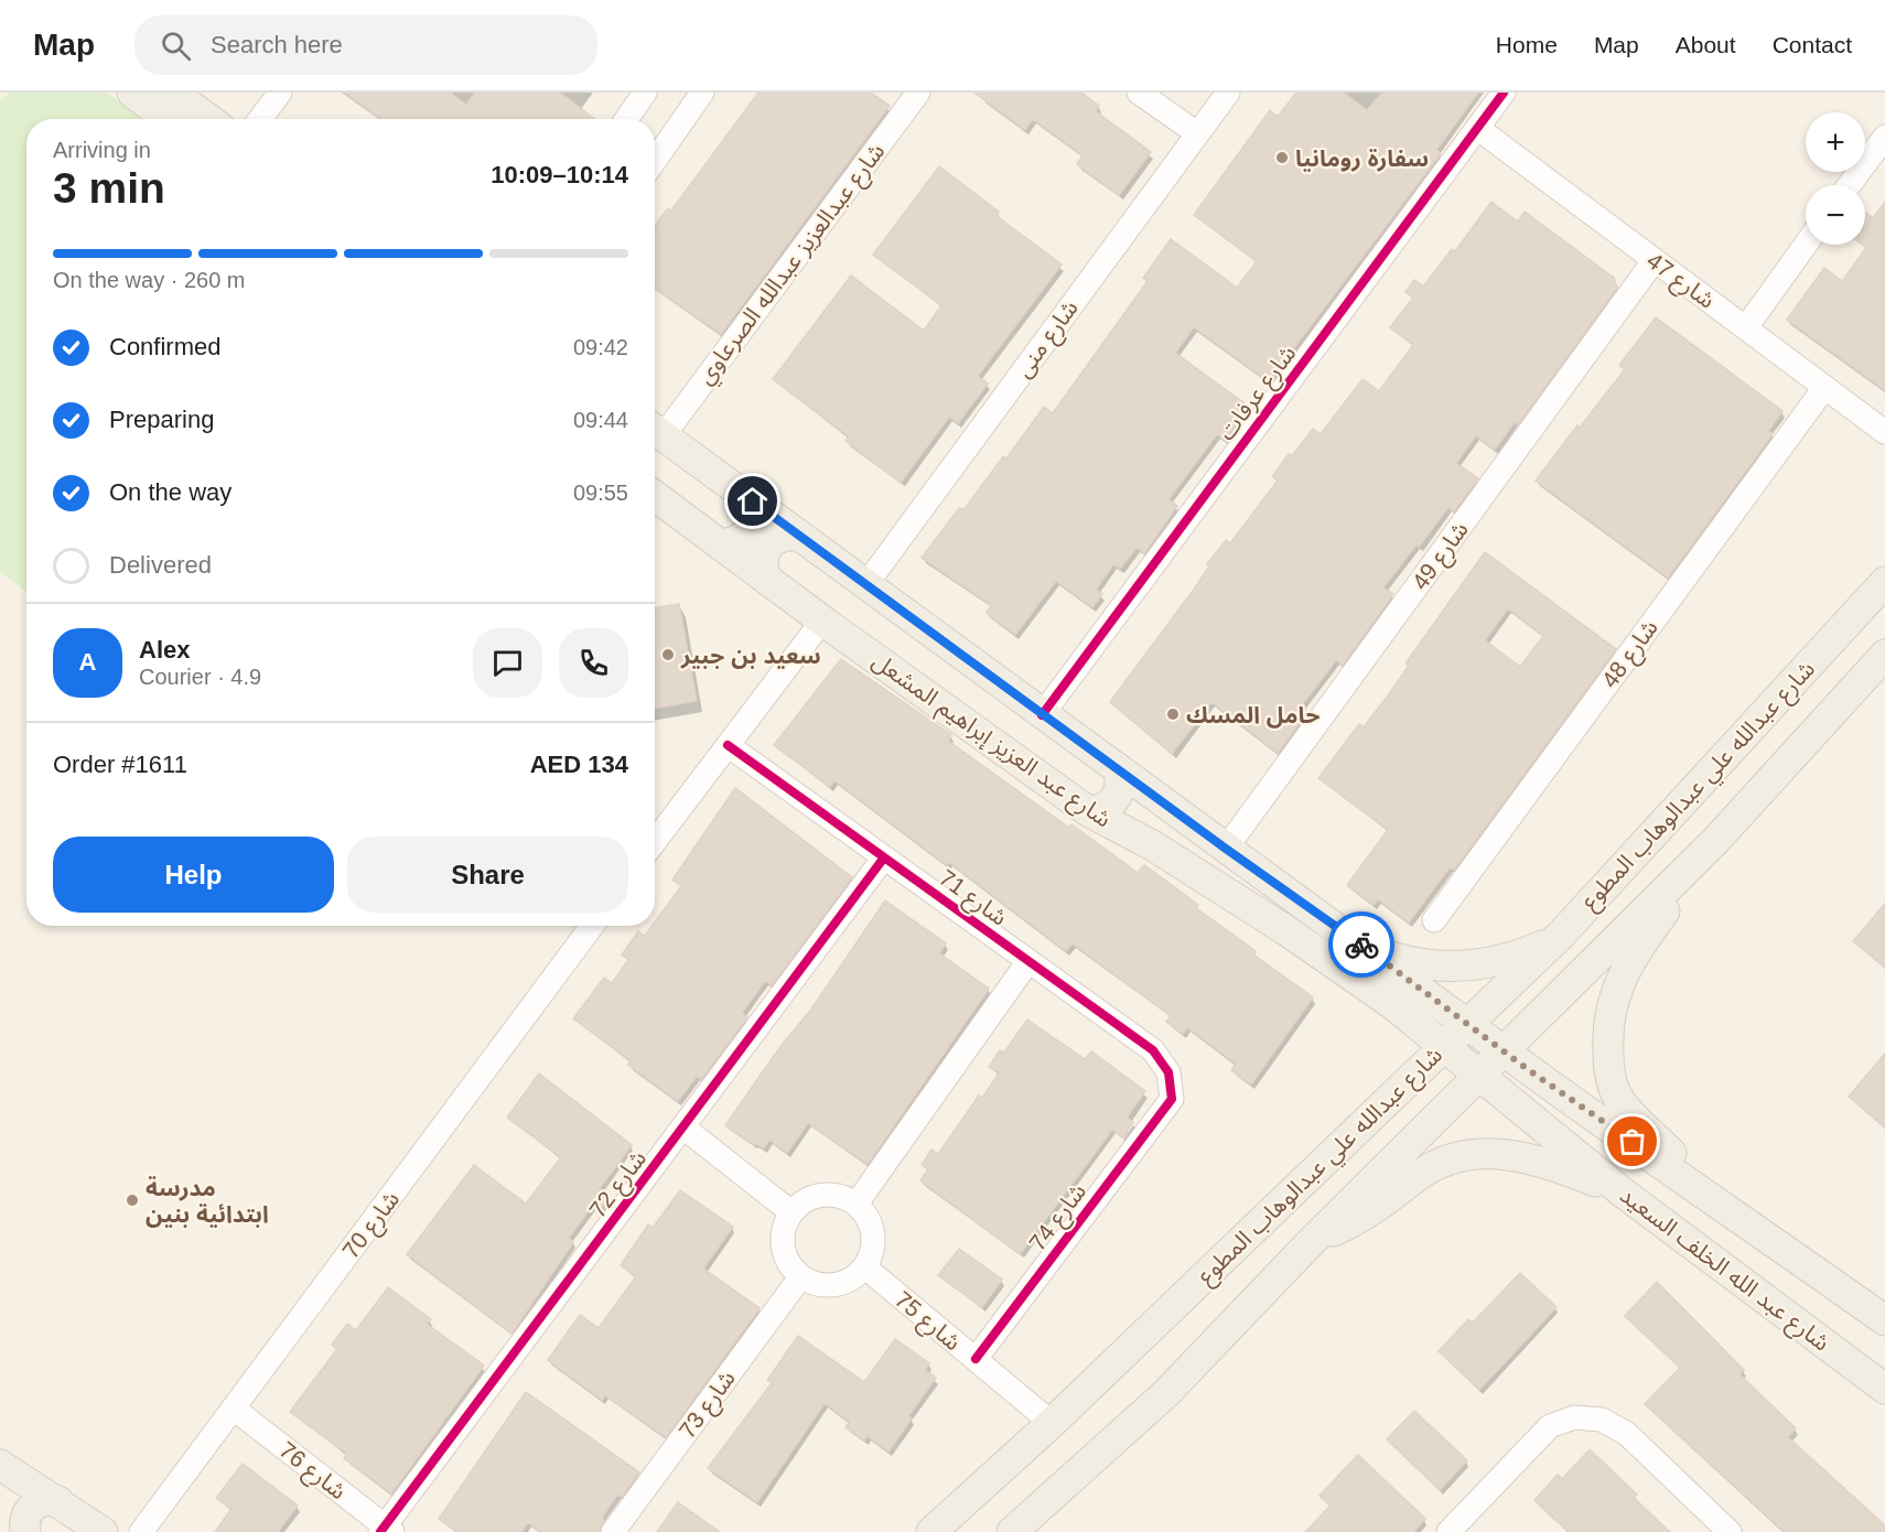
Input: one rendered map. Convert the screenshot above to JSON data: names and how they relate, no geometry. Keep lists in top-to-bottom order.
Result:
{
  "streets": {
    "main road": ["شارع عبد العزيز إبراهيم المشعل", "شارع عبدالله علي عبدالوهاب المطوع", "شارع عبد الله الخلف السعيد"],
    "street": [
      "شارع عبدالعزيز عبدالله الصرعاوي",
      "شارع 47",
      "شارع منى",
      "شارع عرفات",
      "شارع 49",
      "شارع 48",
      "شارع 71",
      "شارع 72",
      "شارع 74",
      "شارع 70",
      "شارع 75",
      "شارع 73",
      "شارع 76"
    ]
  },
  "crossings": [
    ["شارع عبدالعزيز عبدالله الصرعاوي", "شارع عبد العزيز إبراهيم المشعل"],
    ["شارع 47", "شارع عرفات"],
    ["شارع 47", "شارع 49"],
    ["شارع 47", "شارع 48"],
    ["شارع منى", "شارع عبد العزيز إبراهيم المشعل"],
    ["شارع عرفات", "شارع عبد العزيز إبراهيم المشعل"],
    ["شارع 49", "شارع عبد العزيز إبراهيم المشعل"],
    ["شارع عبد العزيز إبراهيم المشعل", "شارع عبدالله علي عبدالوهاب المطوع"],
    ["شارع عبد العزيز إبراهيم المشعل", "شارع عبد الله الخلف السعيد"],
    ["شارع عبدالله علي عبدالوهاب المطوع", "شارع عبد الله الخلف السعيد"],
    ["شارع عبدالله علي عبدالوهاب المطوع", "شارع 75"],
    ["شارع 71", "شارع 72"],
    ["شارع 71", "شارع 74"],
    ["شارع 72", "شارع 76"],
    ["شارع 74", "شارع 75"],
    ["شارع 70", "شارع 76"],
    ["شارع 75", "شارع 73"]
  ],
  "places": [
    "سفارة رومانيا",
    "سعيد بن جبير",
    "حامل المسك",
    "مدرسة ابتدائية بنين"
  ],
  "page": {
    "header": "Map",
    "search": "Search here",
    "nav": [
      "Home",
      "Map",
      "About",
      "Contact"
    ],
    "map_buttons": ["+", "−"],
    "heading": ["3 min", "Arriving in", "10:09–10:14"],
    "panel": [
      "Alex",
      "Courier · 4.9",
      "Order #1611",
      "AED 134"
    ],
    "bar": "On the way · 260 m",
    "list": [
      ["Confirmed", "09:42"],
      ["Preparing", "09:44"],
      ["On the way", "09:55"],
      "Delivered"
    ],
    "round": "A",
    "buttons": ["Help", "Share"]
  }
}
